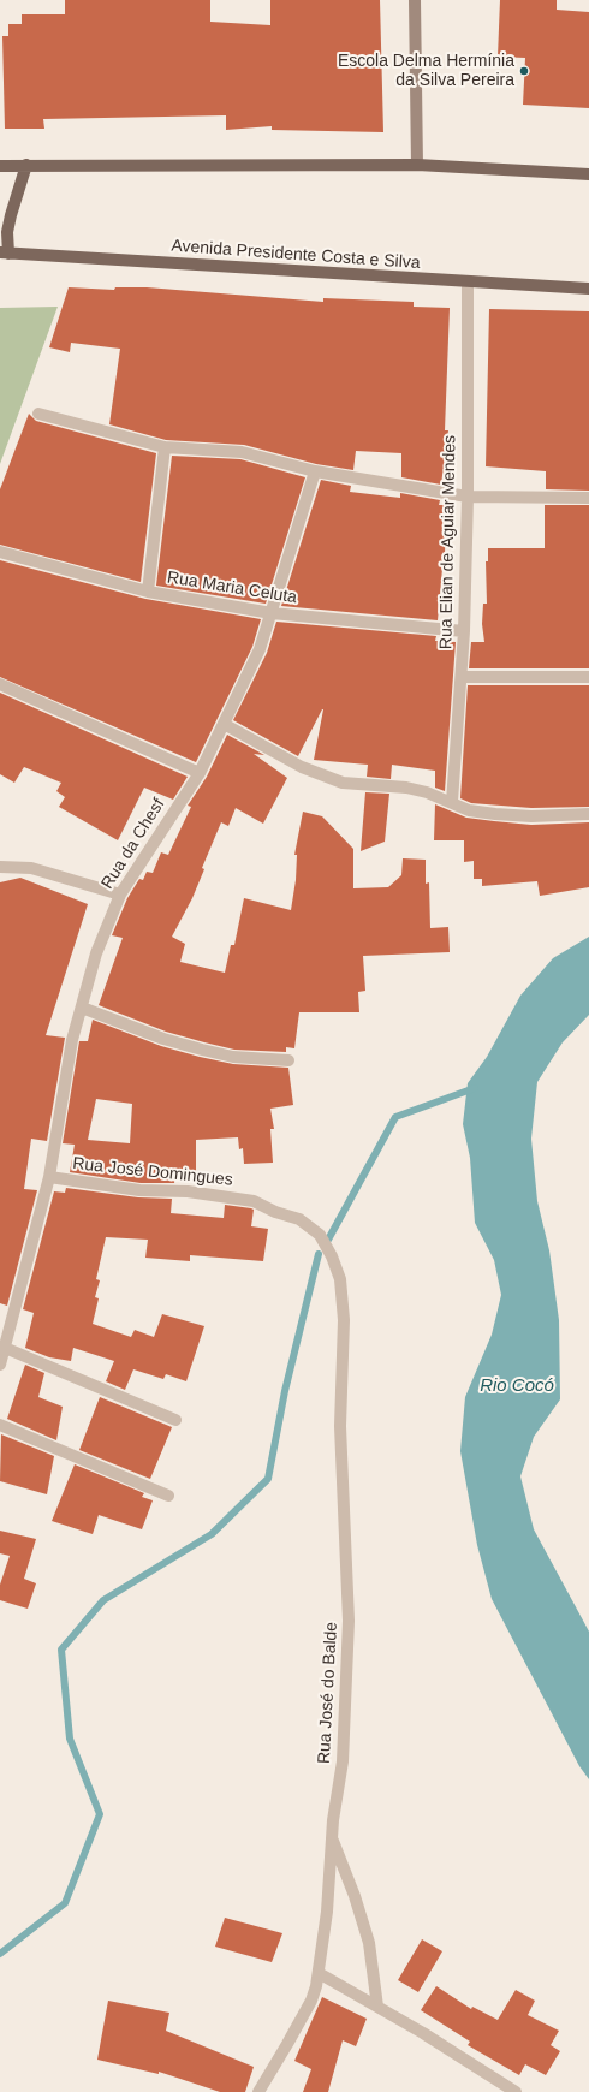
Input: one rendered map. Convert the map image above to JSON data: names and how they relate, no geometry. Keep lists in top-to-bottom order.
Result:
{
  "streets": {
    "main road": ["Avenida Presidente Costa e Silva"],
    "street": [
      "Rua Elian de Aguiar Mendes",
      "Rua Maria Celuta",
      "Rua da Chesf",
      "Rua José Domingues",
      "Rua José do Balde"
    ]
  },
  "crossings": [
    ["Avenida Presidente Costa e Silva", "Rua Elian de Aguiar Mendes"],
    ["Rua Elian de Aguiar Mendes", "Rua Maria Celuta"],
    ["Rua Maria Celuta", "Rua da Chesf"],
    ["Rua da Chesf", "Rua José Domingues"],
    ["Rua José Domingues", "Rua José do Balde"]
  ],
  "water": ["Rio Cocó"],
  "places": ["Escola Delma Hermínia da Silva Pereira"]
}
